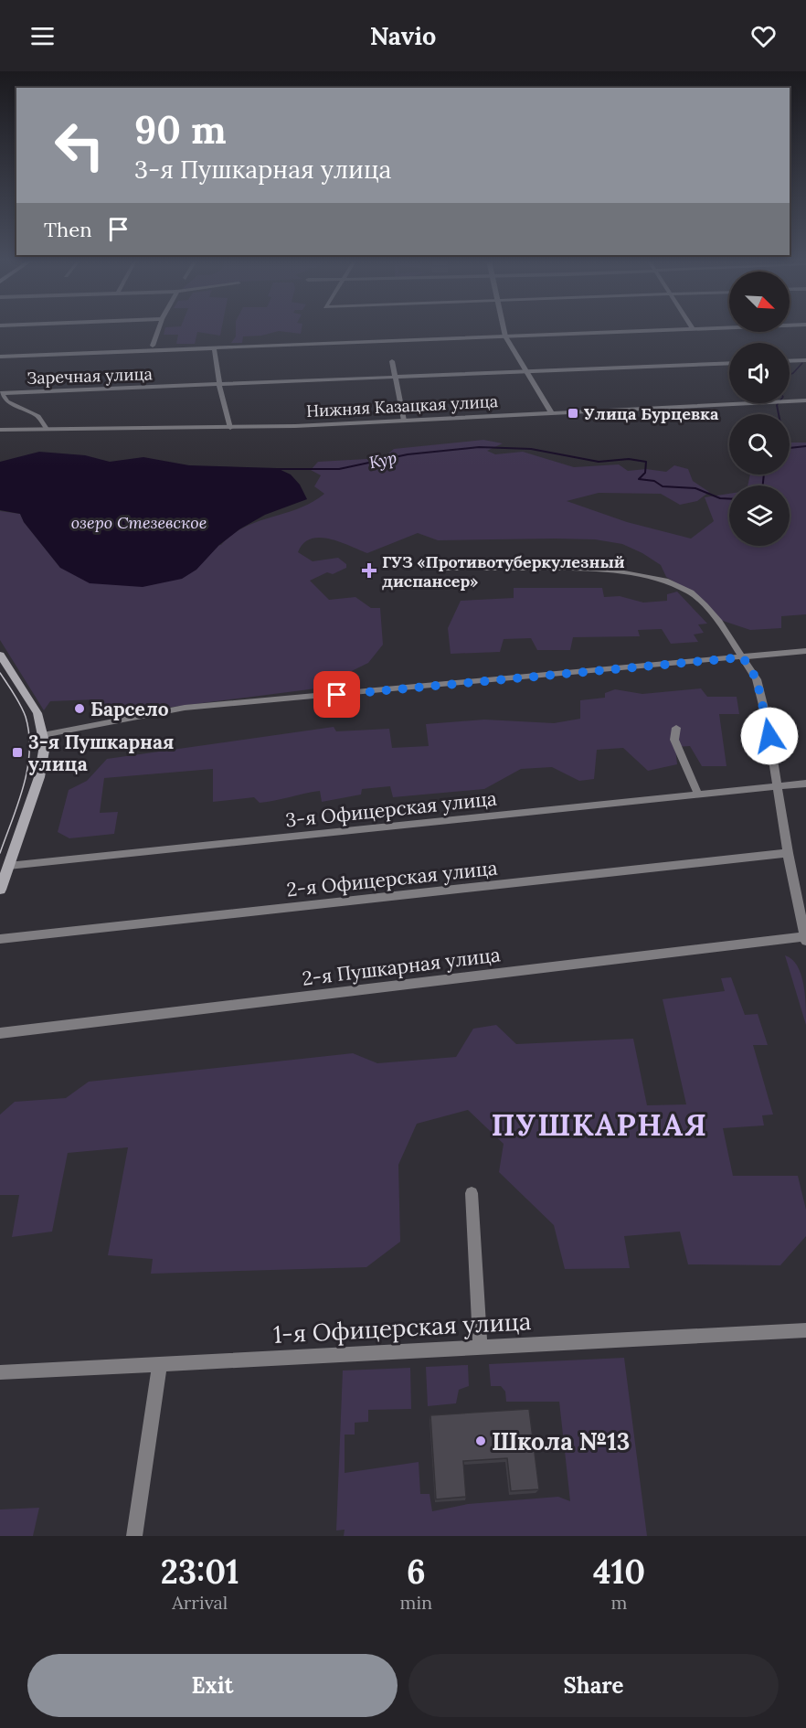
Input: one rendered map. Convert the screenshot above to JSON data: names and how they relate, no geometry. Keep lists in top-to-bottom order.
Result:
{
  "streets": {
    "street": [
      "Заречная улица",
      "Нижняя Казацкая улица",
      "3-я Офицерская улица",
      "2-я Офицерская улица",
      "2-я Пушкарная улица",
      "1-я Офицерская улица"
    ]
  },
  "districts": ["ПУШКАРНАЯ"],
  "water": ["Кур", "озеро Стезевское"],
  "places": {
    "transit": ["Улица Бурцевка", "3-я Пушкарная улица"],
    "health": ["ГУЗ «Противотуберкулезный диспансер»"],
    "other": ["Барсело", "Школа №13"]
  },
  "north": "bottom right",
  "page": {
    "header": "Navio",
    "turn": ["90 m", "3-я Пушкарная улица"],
    "then": "Then",
    "eta": [
      "23:01",
      "Arrival",
      "6",
      "min",
      "410",
      "m"
    ],
    "buttons": ["Exit", "Share"]
  }
}
